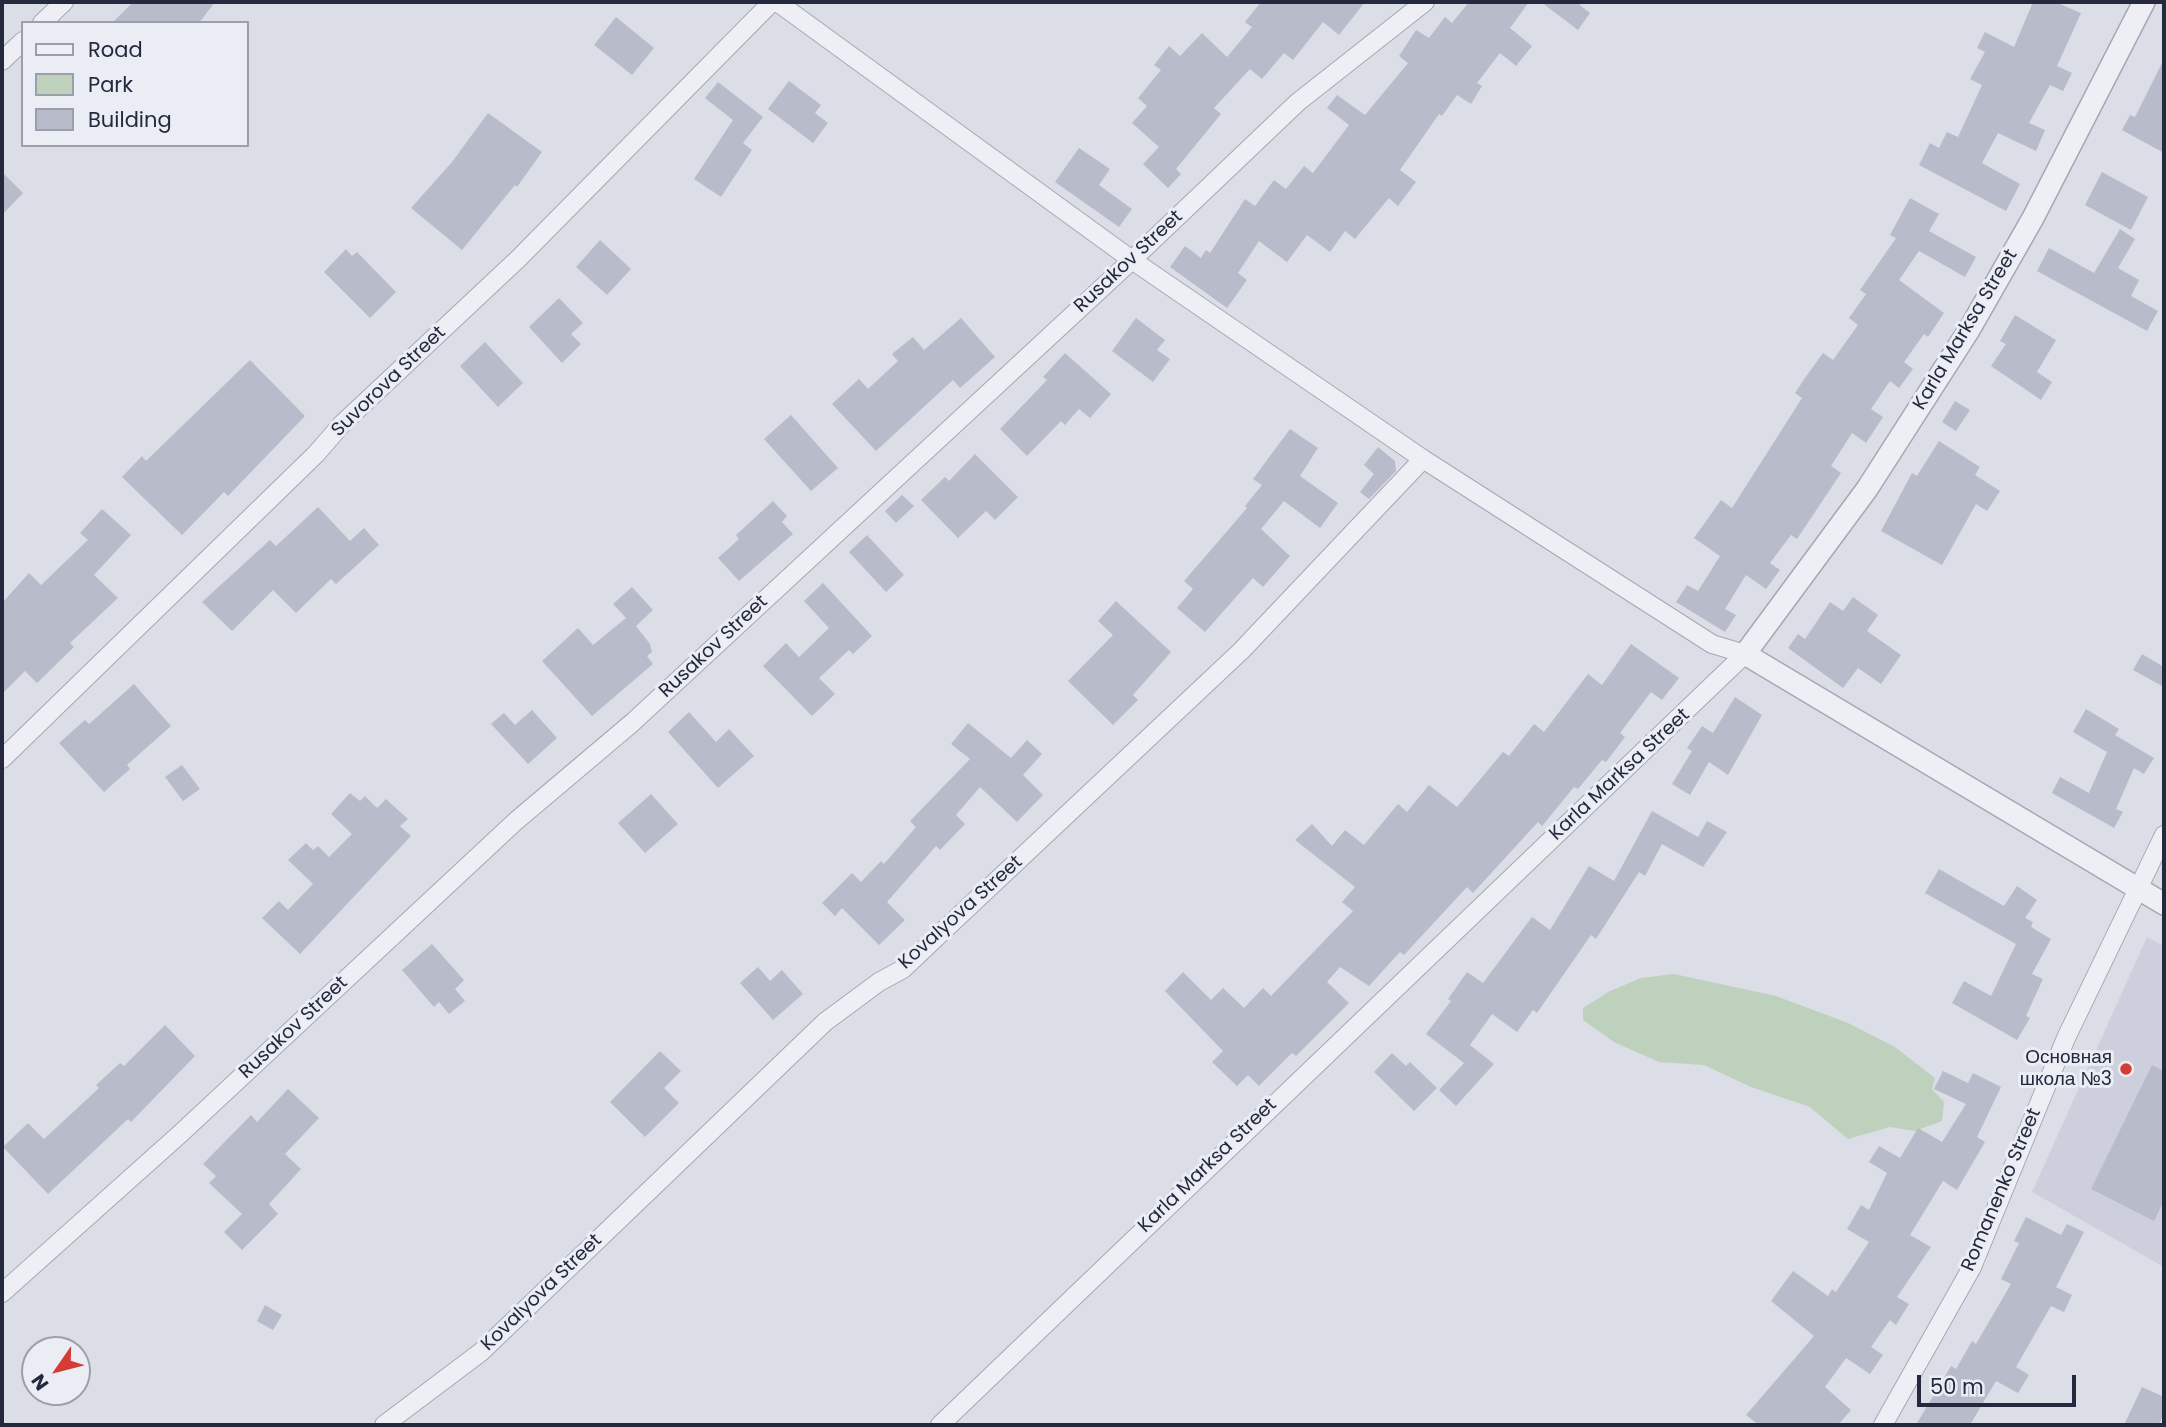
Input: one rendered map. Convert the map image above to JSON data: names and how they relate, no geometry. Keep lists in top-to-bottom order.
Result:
{
  "streets": {
    "street": [
      "Rusakov Street",
      "Karla Marksa Street",
      "Suvorova Street",
      "Kovalyova Street",
      "Romanenko Street"
    ]
  },
  "places": ["Основная школа №3"],
  "legend": ["Road", "Park", "Building"],
  "scale_bar": "50 m",
  "north": "bottom left"
}
